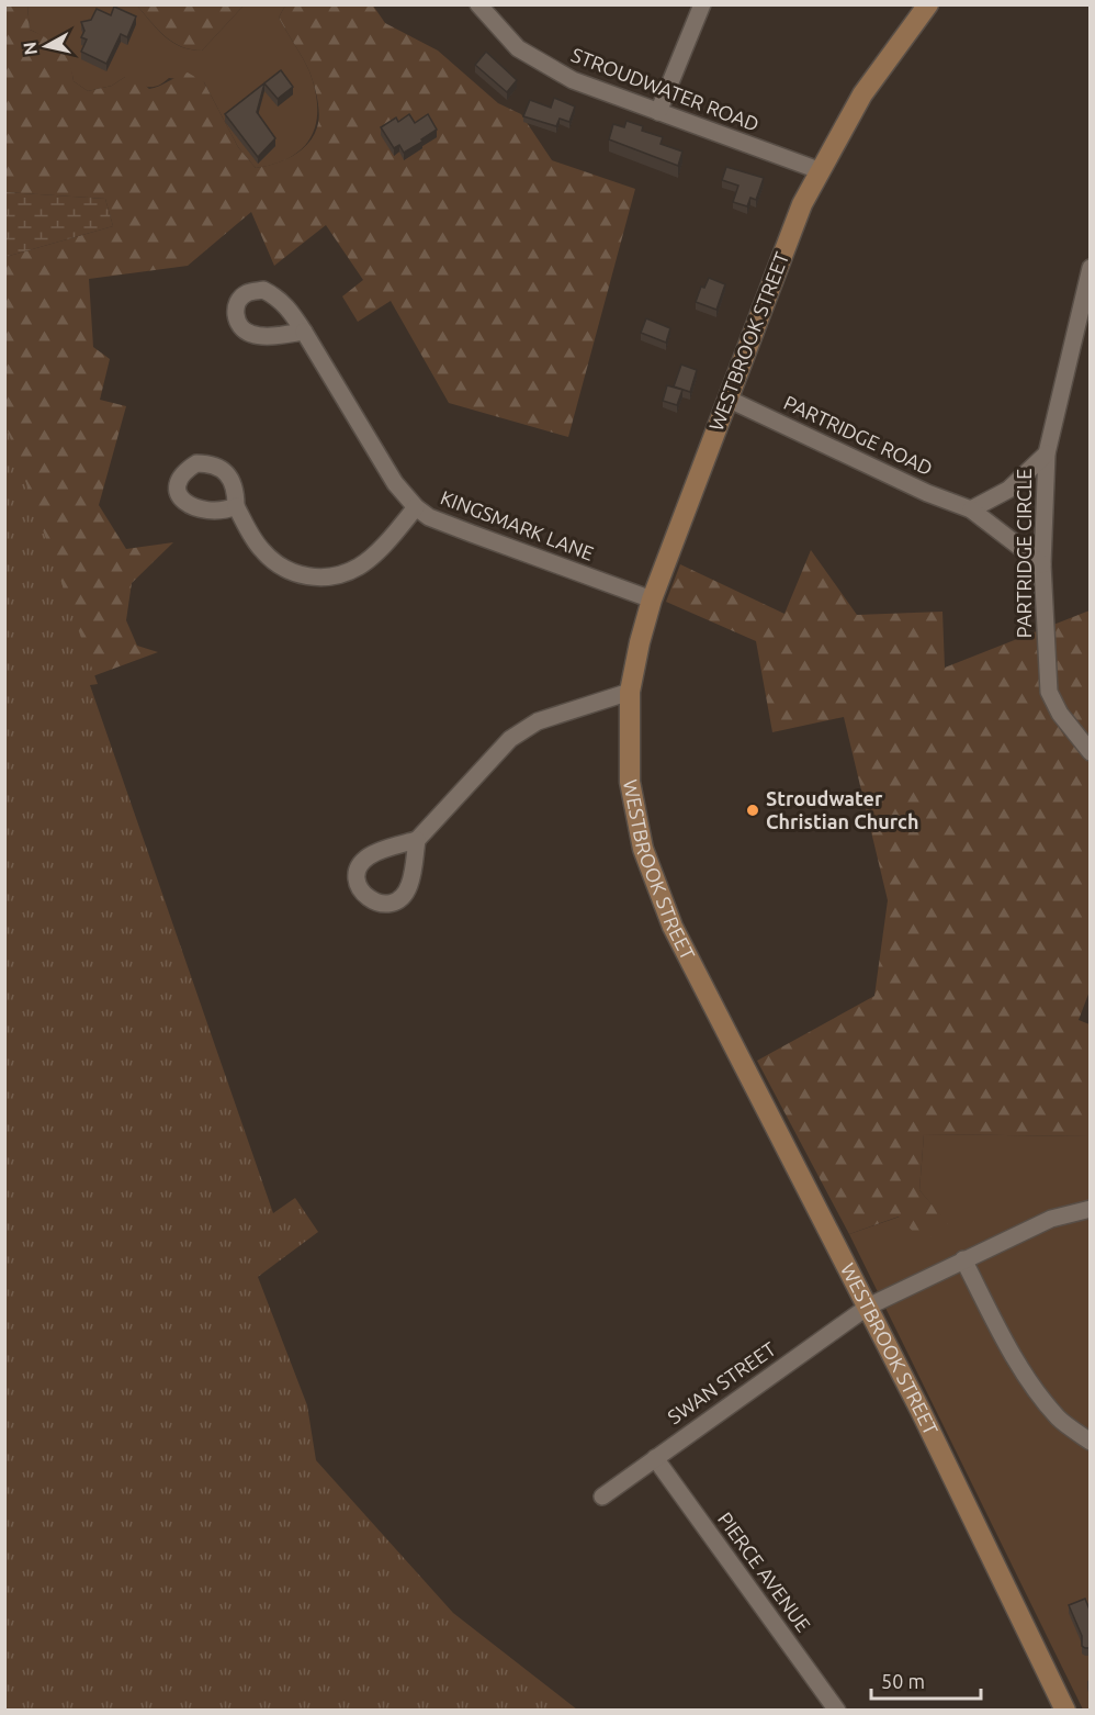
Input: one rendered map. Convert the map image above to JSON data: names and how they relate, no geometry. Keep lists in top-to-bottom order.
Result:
{
  "streets": {
    "main road": ["WESTBROOK STREET"],
    "street": [
      "STROUDWATER ROAD",
      "PARTRIDGE ROAD",
      "KINGSMARK LANE",
      "PARTRIDGE CIRCLE",
      "SWAN STREET",
      "PIERCE AVENUE"
    ]
  },
  "crossings": [
    ["STROUDWATER ROAD", "WESTBROOK STREET"],
    ["WESTBROOK STREET", "PARTRIDGE ROAD"],
    ["WESTBROOK STREET", "KINGSMARK LANE"],
    ["WESTBROOK STREET", "SWAN STREET"],
    ["PARTRIDGE ROAD", "PARTRIDGE CIRCLE"],
    ["SWAN STREET", "PIERCE AVENUE"]
  ],
  "places": ["Stroudwater Christian Church"],
  "scale_bar": "50 m",
  "north": "left"
}
